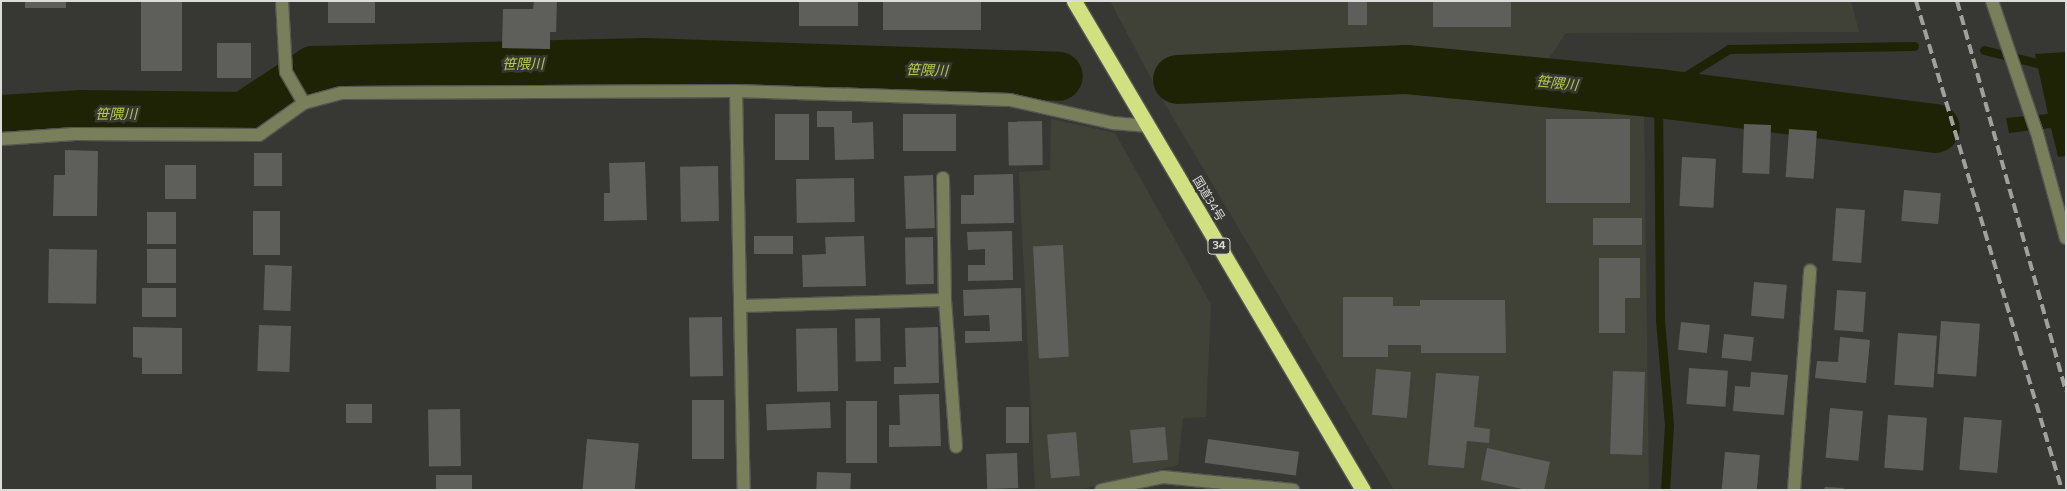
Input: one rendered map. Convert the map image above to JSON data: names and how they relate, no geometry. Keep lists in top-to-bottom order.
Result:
{
  "streets": {
    "highway": ["国道34号", "34"]
  },
  "water": ["笹隈川"]
}
